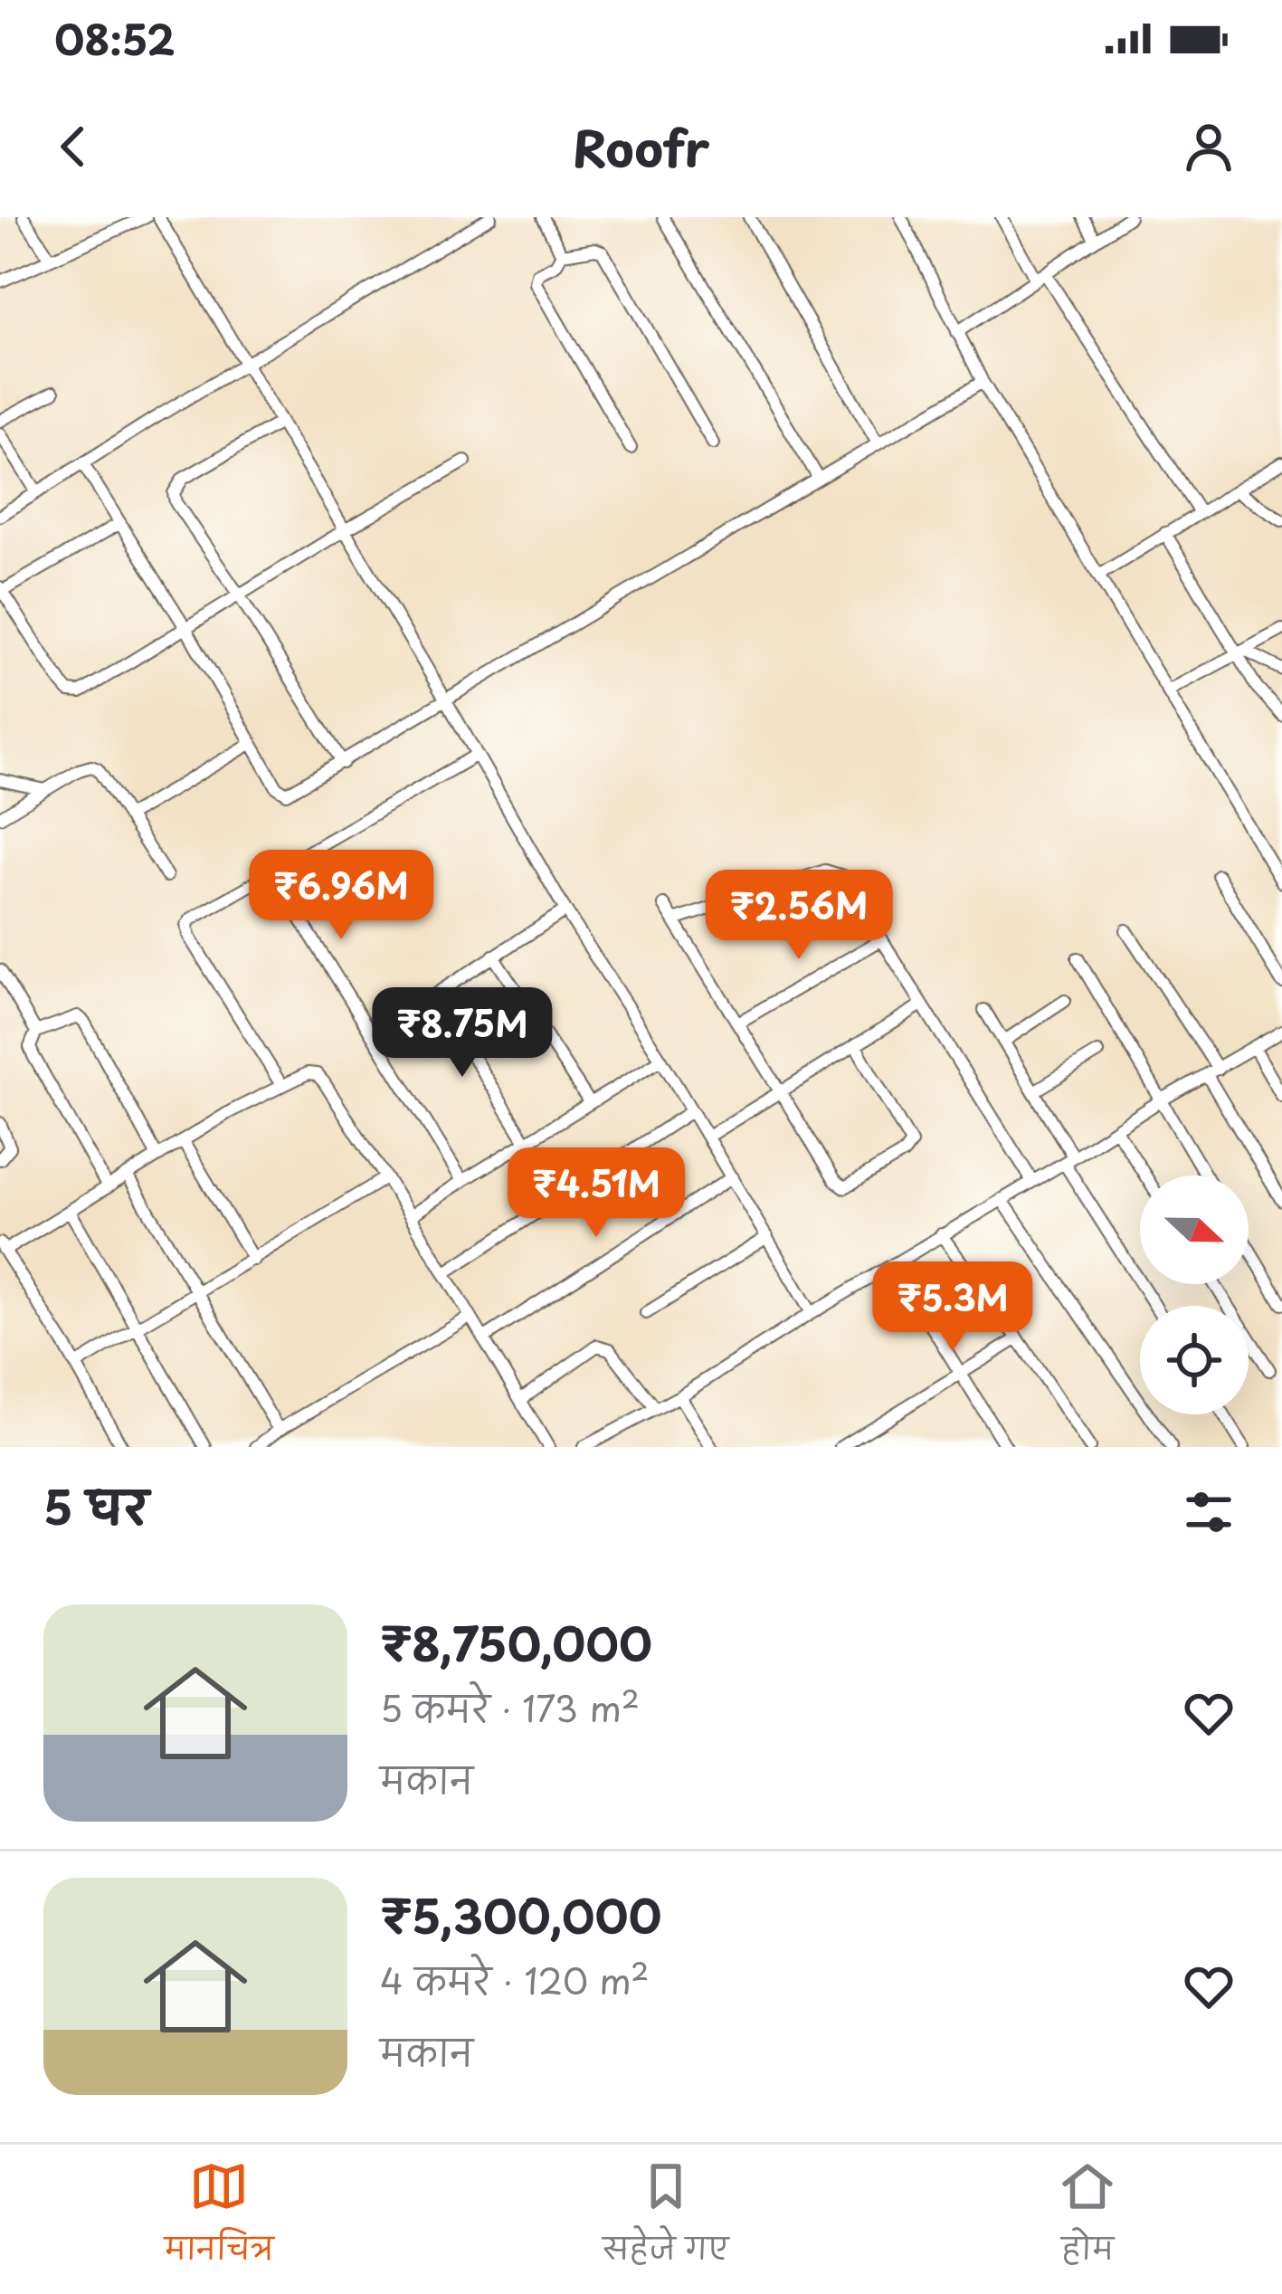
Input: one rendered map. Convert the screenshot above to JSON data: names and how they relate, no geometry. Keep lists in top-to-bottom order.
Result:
{
  "north": "right",
  "page": {
    "status": "08:52",
    "header": "Roofr",
    "price": [
      "₹6.96M",
      "₹2.56M",
      "₹8.75M",
      "₹4.51M",
      "₹5.3M"
    ],
    "heading": "5 घर",
    "list": [
      {
        "name": "₹8,750,000",
        "note": "5 कमरे · 173 m² · मकान"
      },
      {
        "name": "₹5,300,000",
        "note": "4 कमरे · 120 m² · मकान"
      }
    ],
    "tabs": ["मानचित्र", "सहेजे गए", "होम"]
  }
}
